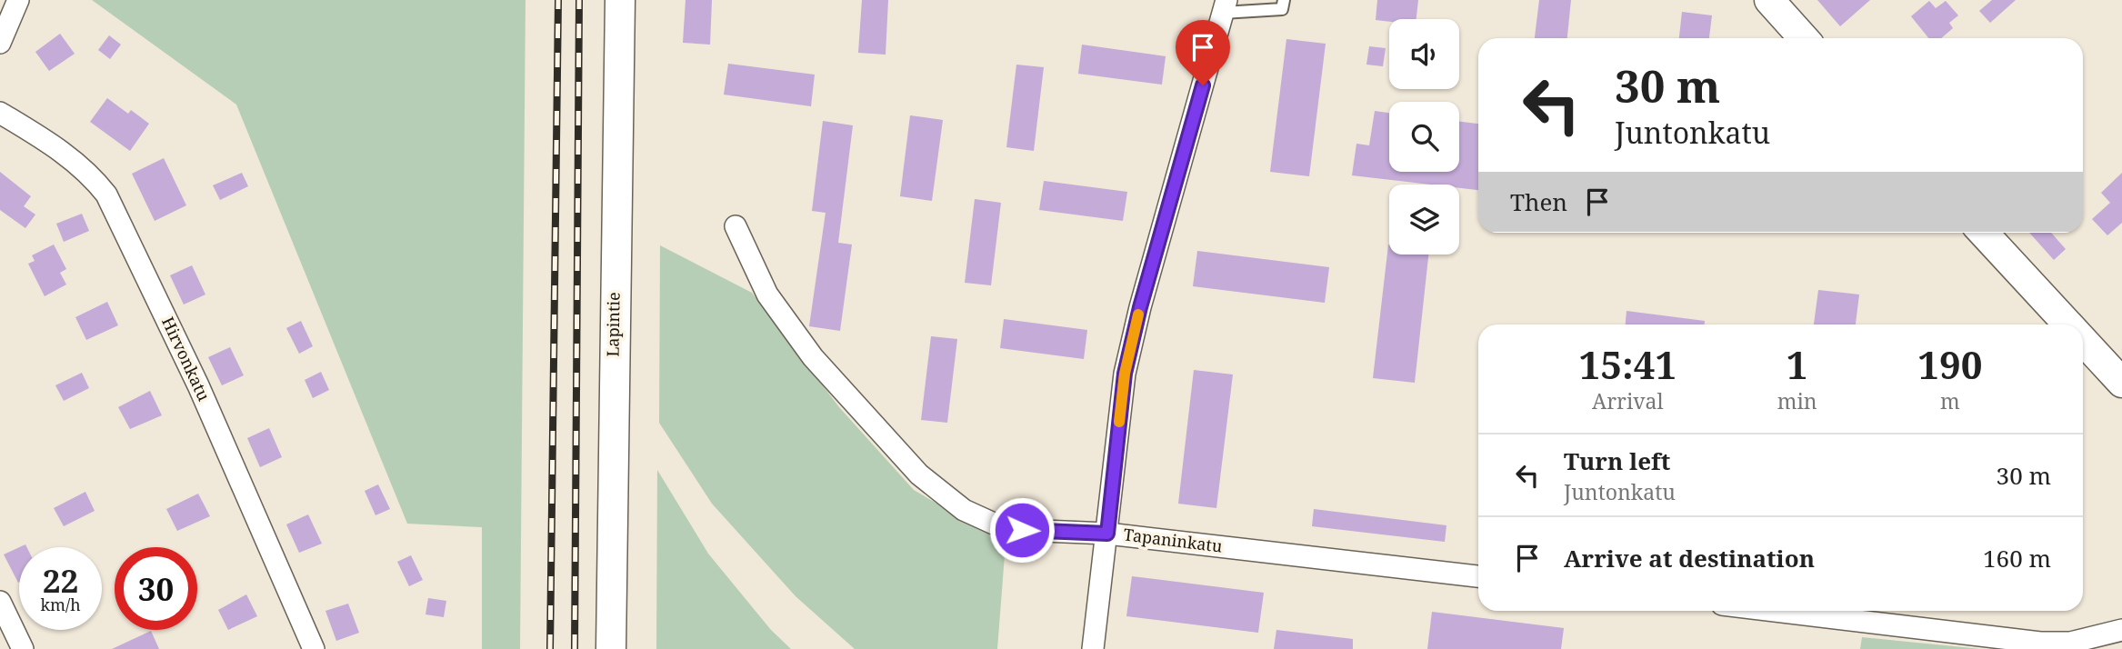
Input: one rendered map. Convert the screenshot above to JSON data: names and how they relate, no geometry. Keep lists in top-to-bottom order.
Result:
{
  "streets": {
    "main road": ["Lapintie"],
    "street": ["Hirvonkatu", "Tapaninkatu"]
  },
  "page": {
    "turn": ["30 m", "Juntonkatu"],
    "then": "Then",
    "eta": [
      "15:41",
      "Arrival",
      "1",
      "min",
      "190",
      "m"
    ],
    "list": [
      {
        "name": "Turn left",
        "note": "Juntonkatu",
        "value": "30 m"
      },
      {
        "name": "Arrive at destination",
        "value": "160 m"
      }
    ],
    "speed": "22 km/h",
    "limit": "30"
  }
}
